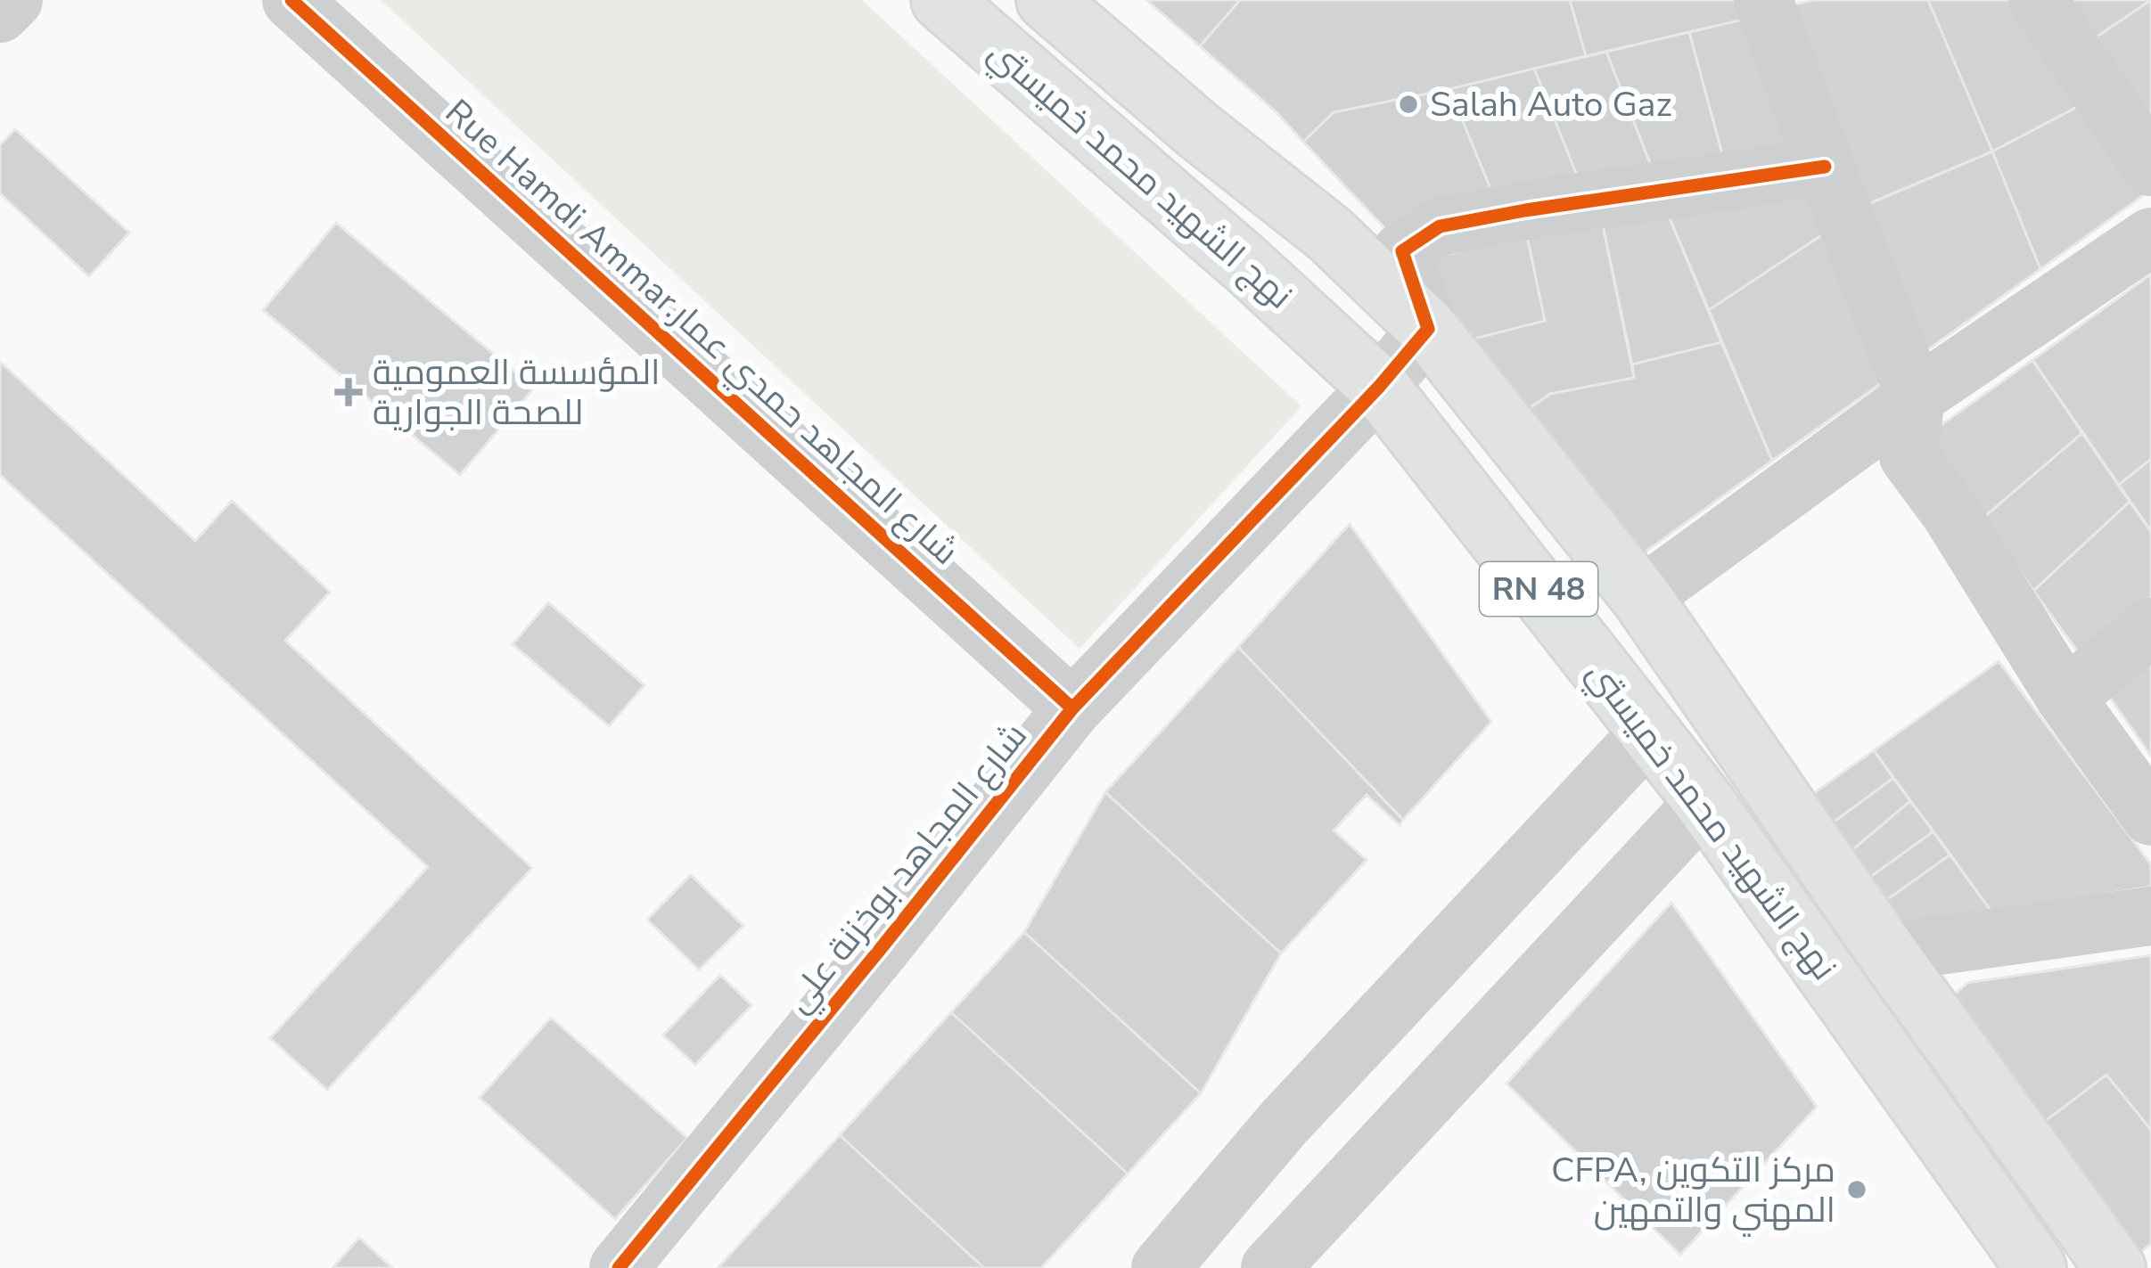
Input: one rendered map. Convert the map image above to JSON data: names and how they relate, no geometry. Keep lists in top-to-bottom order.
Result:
{
  "streets": {
    "main road": ["نهج الشهيد محمد خميستي", "RN 48"],
    "street": ["Rue Hamdi Ammar,شارع المجاهد حمدي عمار", "شارع المجاهد بوخزنة علي"]
  },
  "crossings": [
    ["نهج الشهيد محمد خميستي", "شارع المجاهد بوخزنة علي"],
    ["Rue Hamdi Ammar,شارع المجاهد حمدي عمار", "شارع المجاهد بوخزنة علي"]
  ],
  "places": {
    "other": ["Salah Auto Gaz", "CFPA, مركز التكوين المهني والتمهين"],
    "health": ["المؤسسة العمومية للصحة الجوارية"]
  }
}
